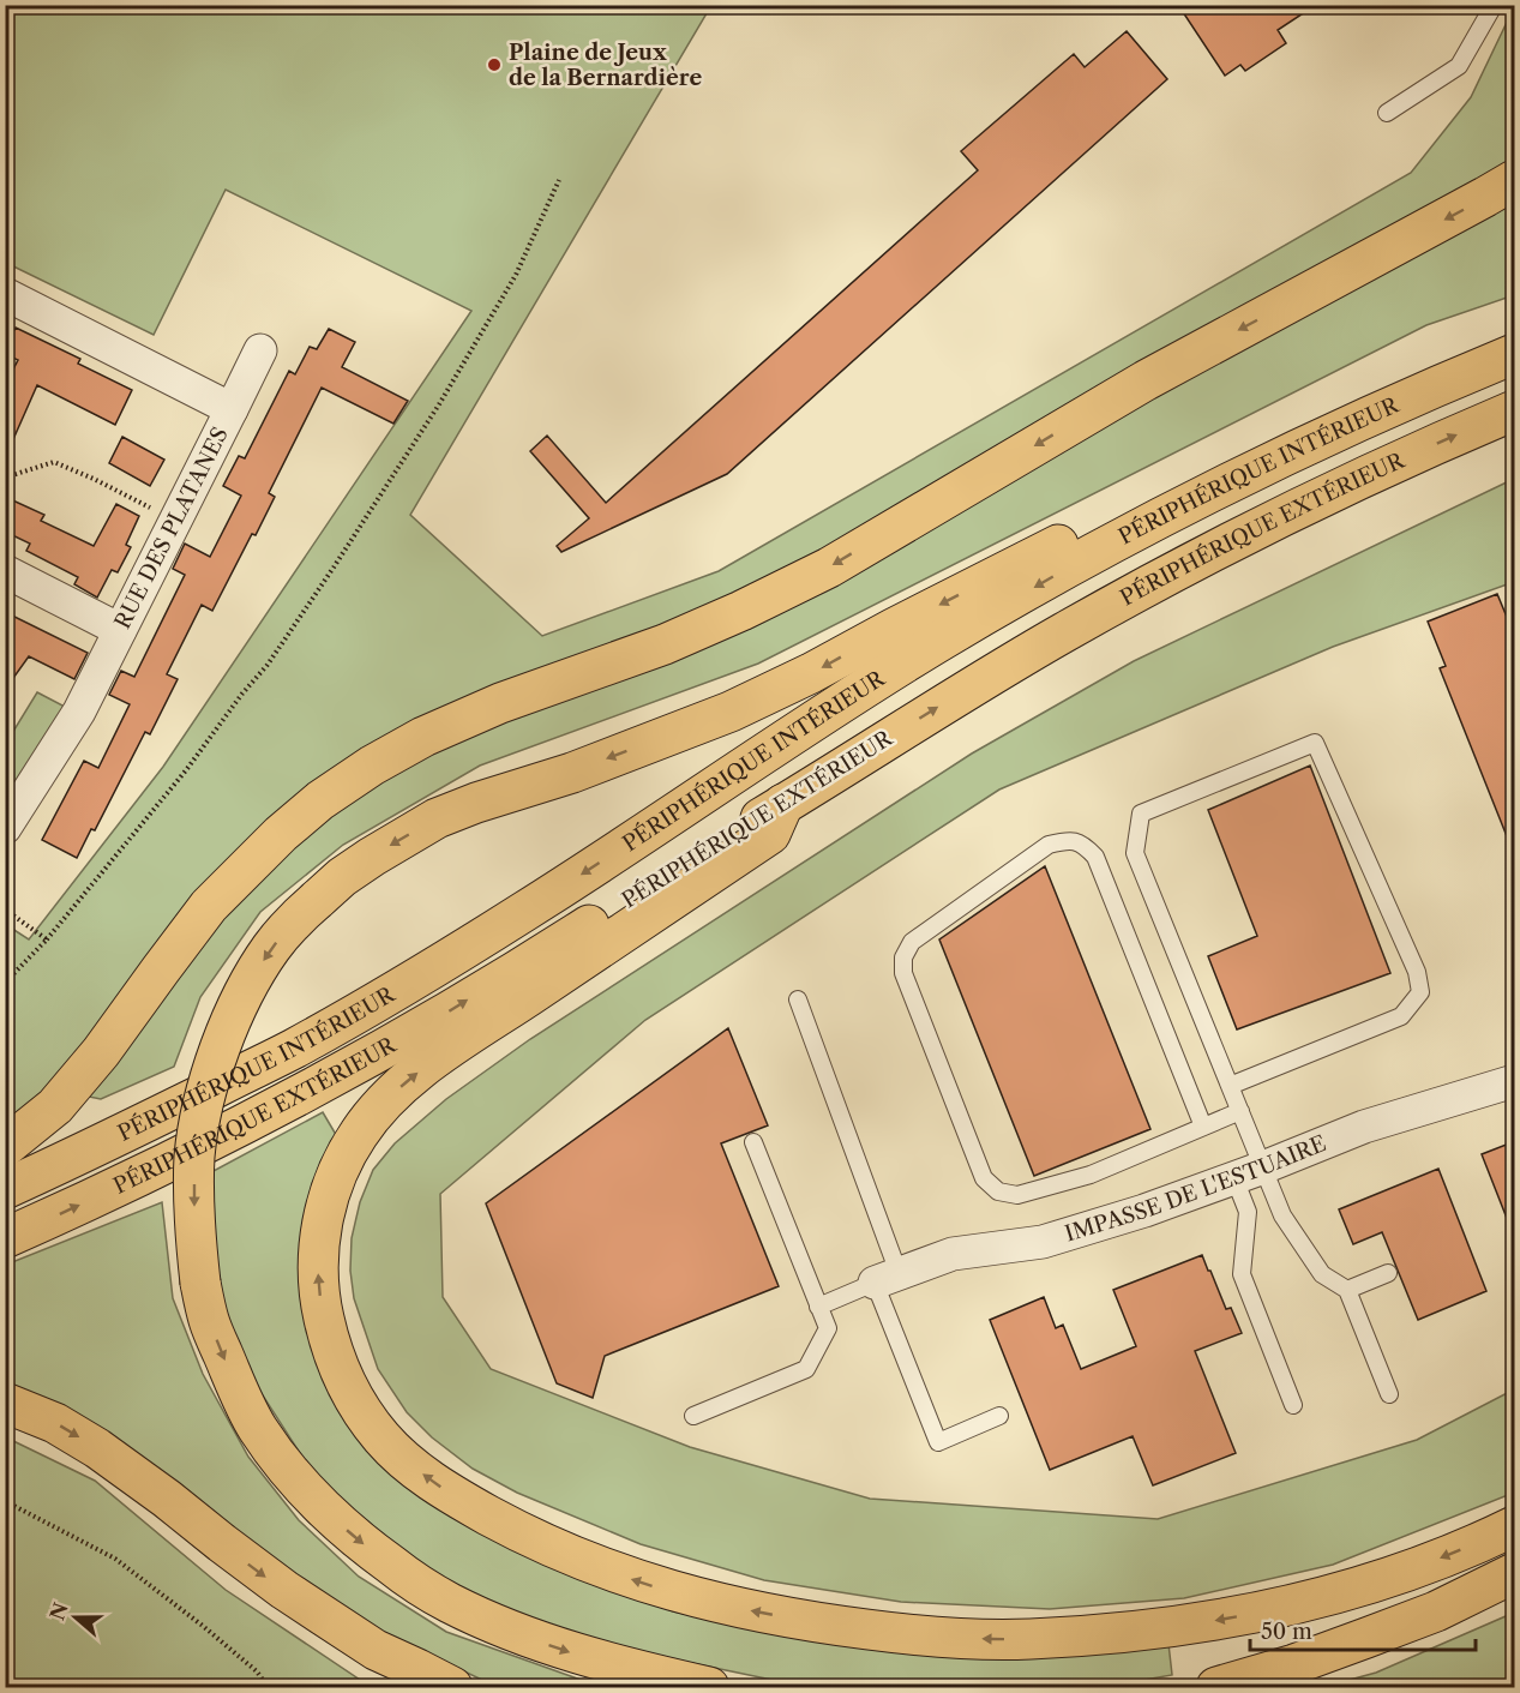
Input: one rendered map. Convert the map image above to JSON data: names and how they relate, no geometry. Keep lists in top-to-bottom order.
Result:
{
  "streets": {
    "highway": ["PÉRIPHÉRIQUE INTÉRIEUR", "PÉRIPHÉRIQUE EXTÉRIEUR"],
    "street": ["RUE DES PLATANES", "IMPASSE DE L'ESTUAIRE"]
  },
  "places": ["Plaine de Jeux de la Bernardière"],
  "scale_bar": "50 m",
  "north": "left"
}
